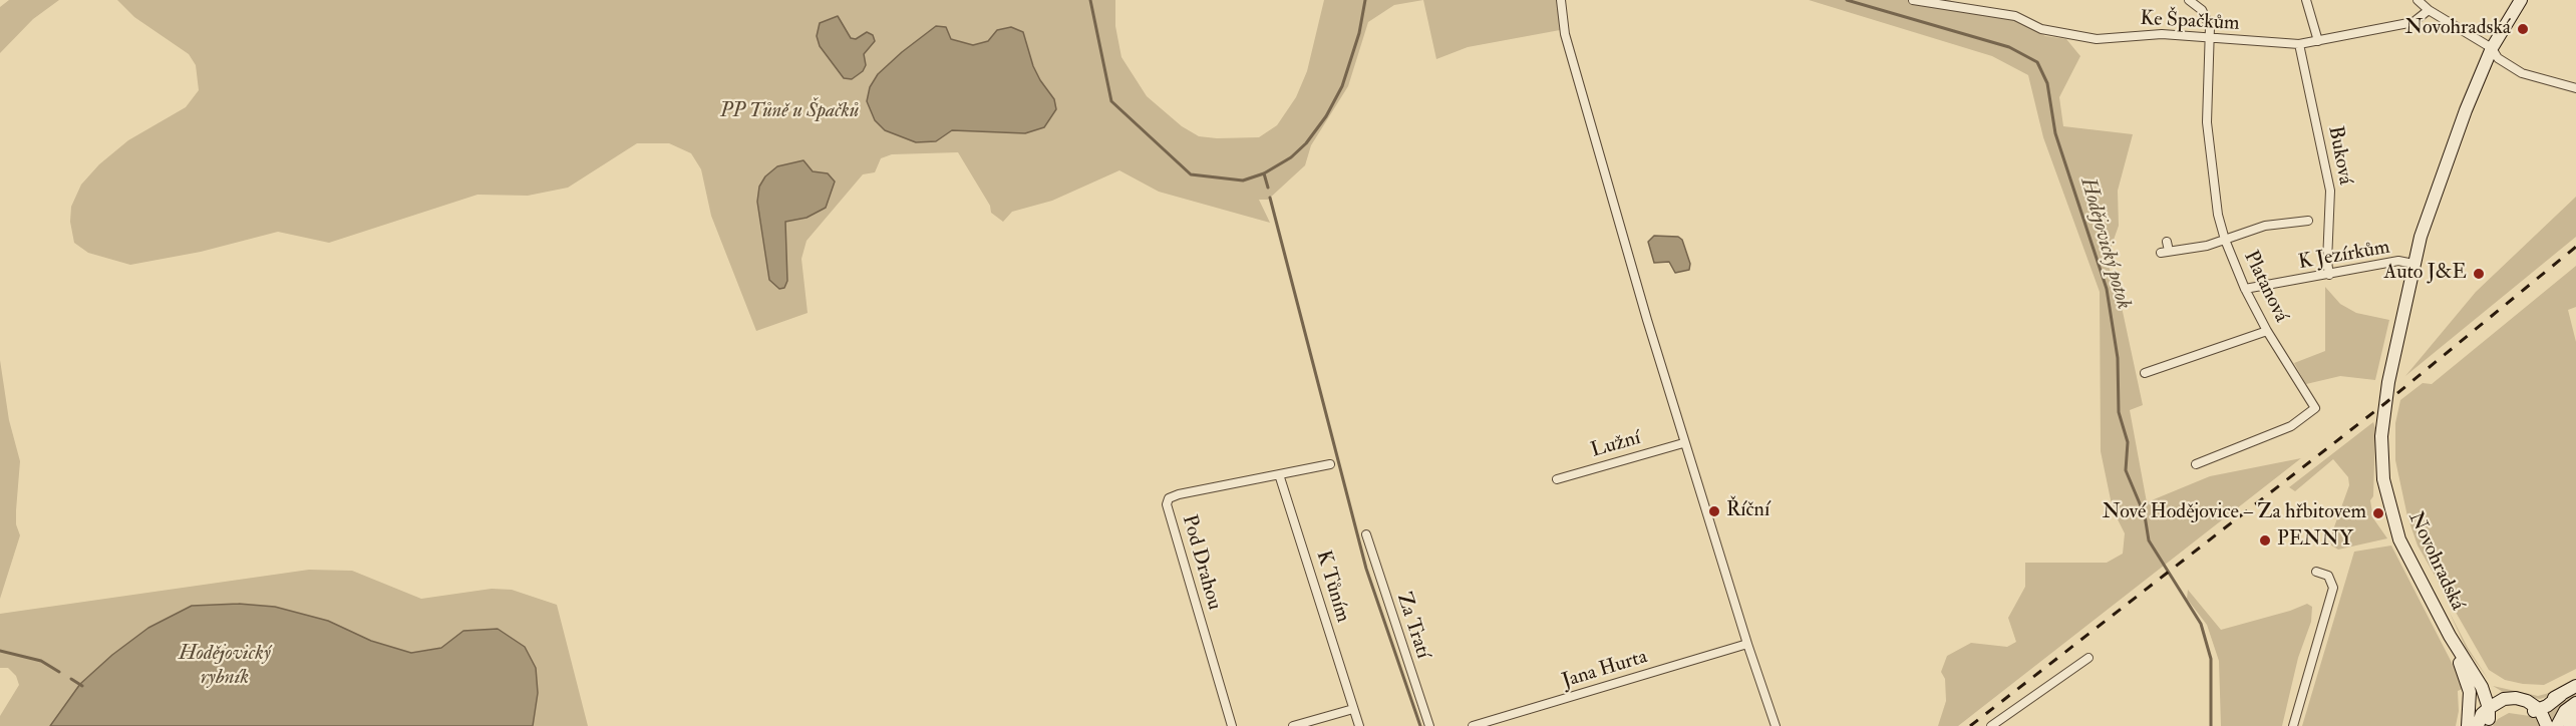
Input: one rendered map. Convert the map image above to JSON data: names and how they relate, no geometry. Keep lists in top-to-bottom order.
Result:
{
  "streets": {
    "main road": ["Novohradská"],
    "street": [
      "Ke Špačkům",
      "Buková",
      "K Jezírkům",
      "Platanová",
      "Lužní",
      "Pod Drahou",
      "K Tůním",
      "Za Tratí",
      "Jana Hurta"
    ]
  },
  "crossings": [
    ["Ke Špačkům", "Buková"],
    ["Ke Špačkům", "Platanová"],
    ["Buková", "K Jezírkům"],
    ["K Jezírkům", "Platanová"],
    ["K Jezírkům", "Novohradská"],
    ["Pod Drahou", "K Tůním"]
  ],
  "water": ["Hodějovický potok", "Hodějovický rybník"],
  "parks": ["PP Tůně u Špačků"],
  "places": [
    "Novohradská",
    "Auto J&E",
    "Říční",
    "Nové Hodějovice – Za hřbitovem",
    "PENNY"
  ]
}
